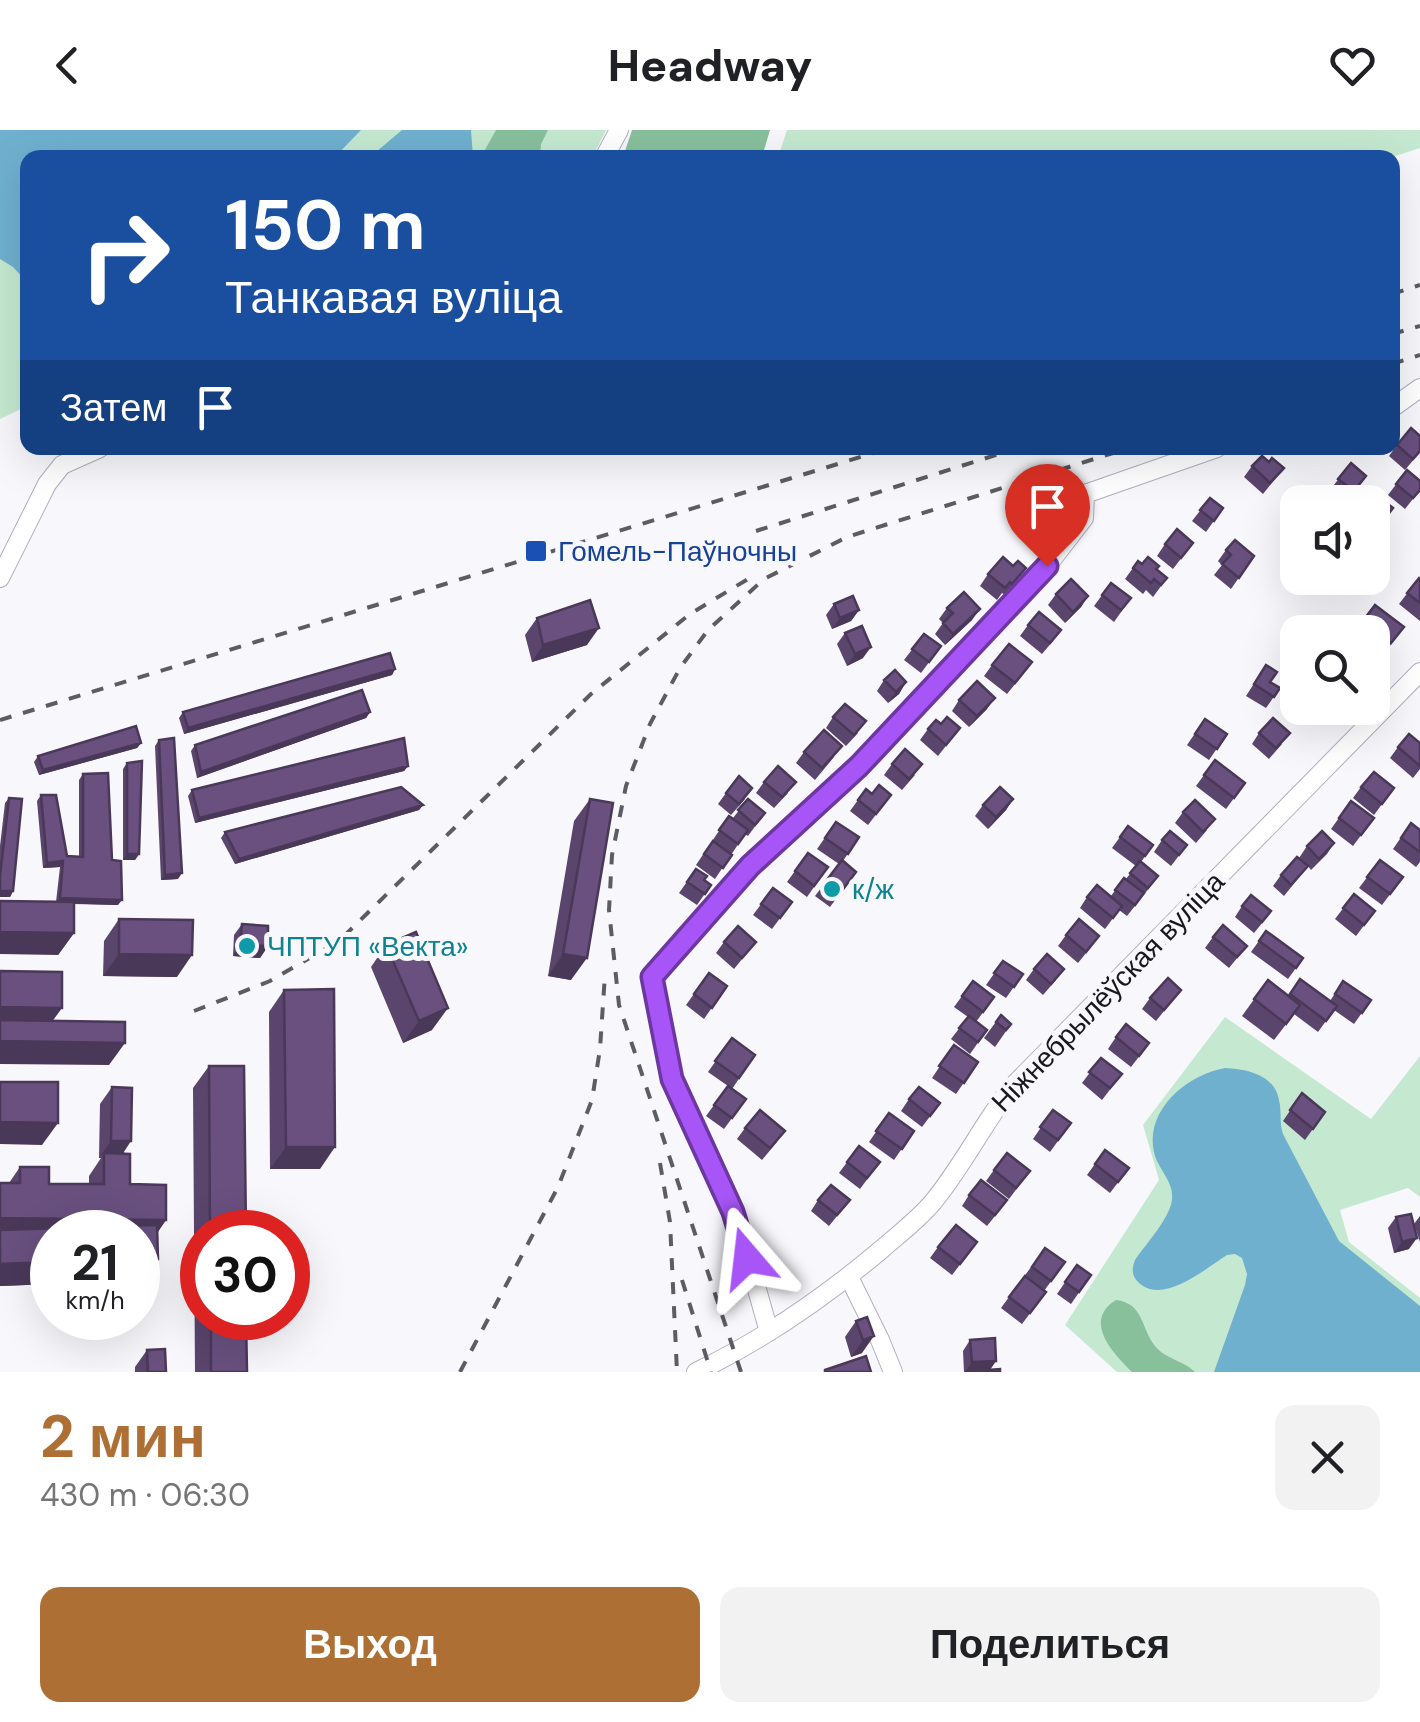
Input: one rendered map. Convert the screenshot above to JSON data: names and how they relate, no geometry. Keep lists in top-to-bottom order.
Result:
{
  "streets": {
    "street": ["Ніжнебрылёўская вуліца"]
  },
  "places": {
    "transit": ["Гомель-Паўночны"],
    "other": ["к/ж", "ЧПТУП «Векта»"]
  },
  "page": {
    "header": "Headway",
    "turn": ["150 m", "Танкавая вуліца"],
    "then": "Затем",
    "speed": "21 km/h",
    "limit": "30",
    "heading": ["2 мин", "430 m · 06:30"],
    "buttons": ["Выход", "Поделиться"]
  }
}
